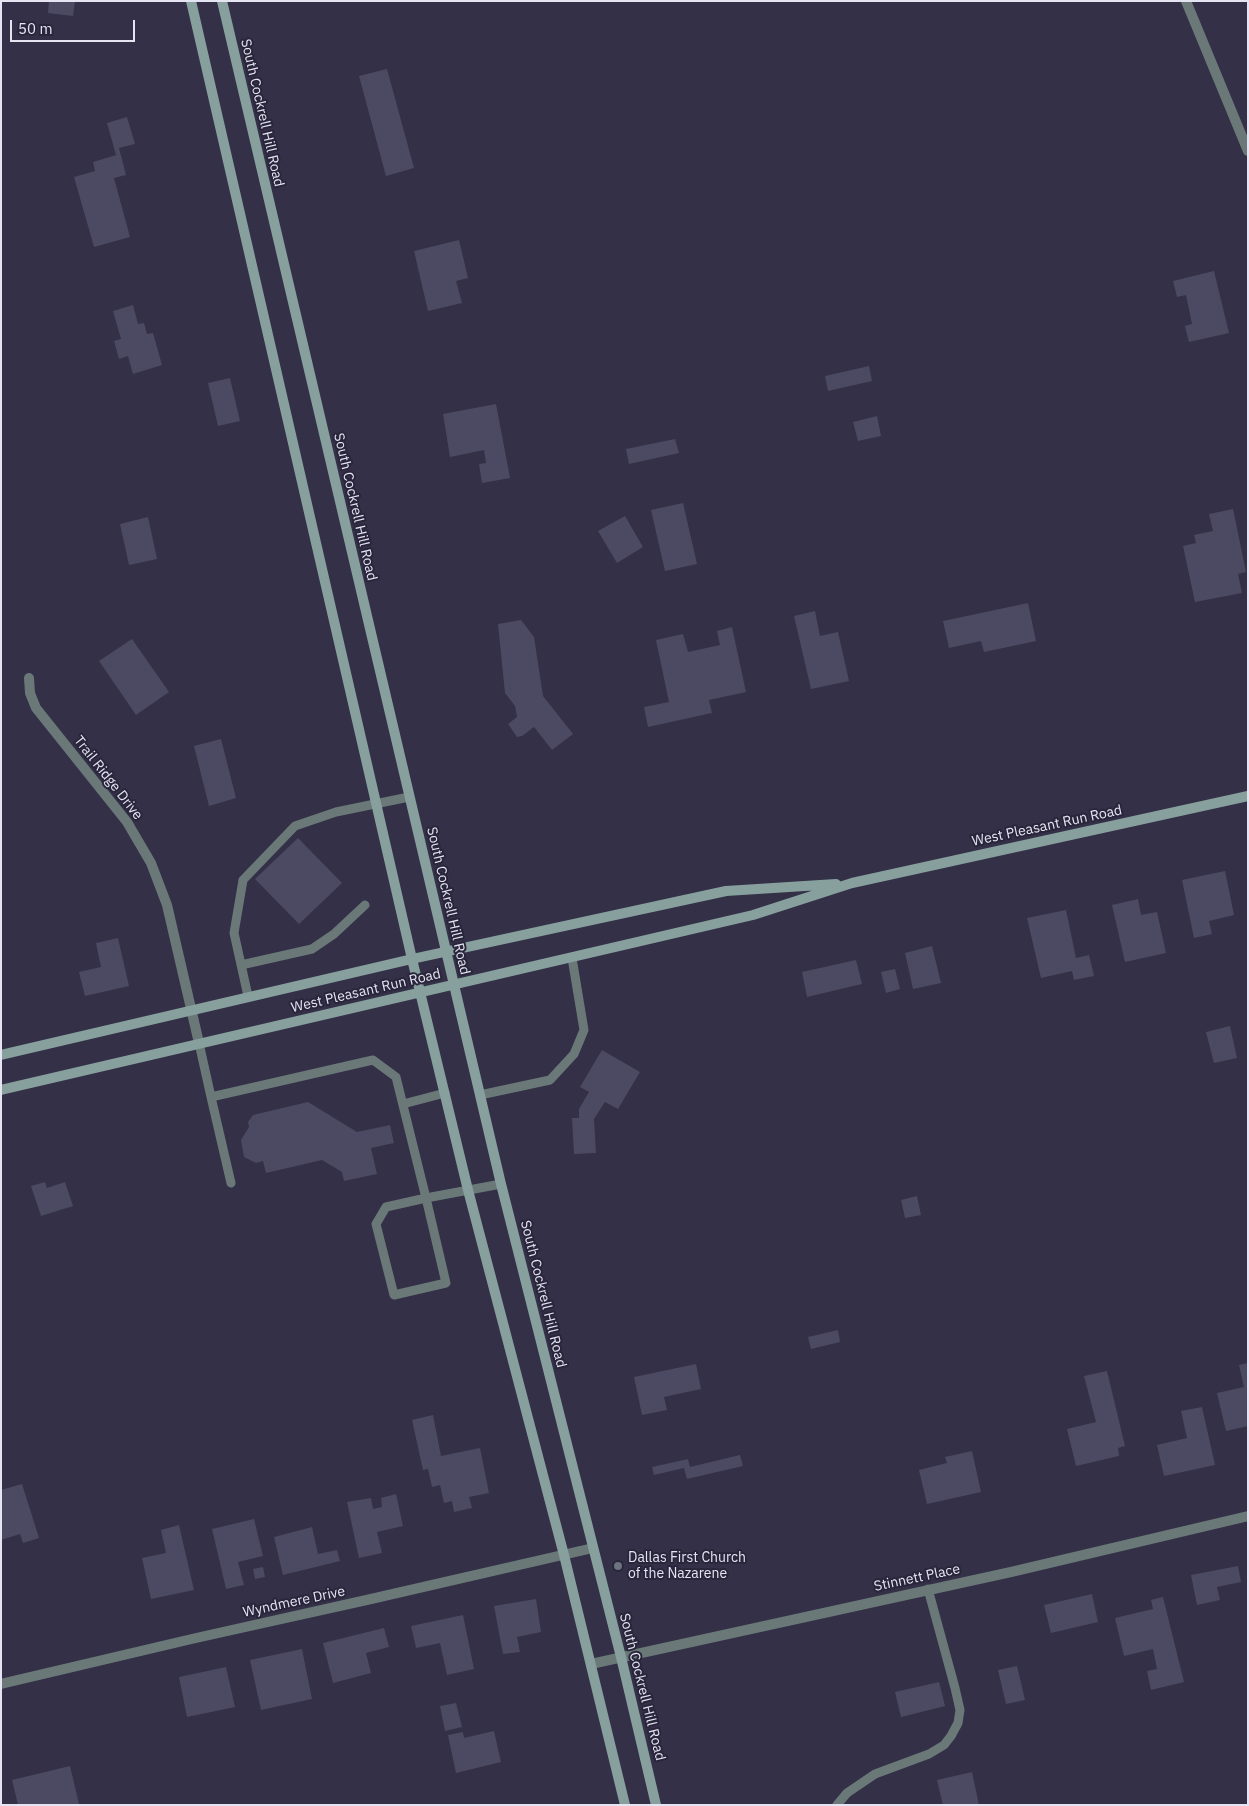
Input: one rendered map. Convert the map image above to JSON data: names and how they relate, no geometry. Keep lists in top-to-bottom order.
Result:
{
  "streets": {
    "main road": ["South Cockrell Hill Road", "West Pleasant Run Road"],
    "street": ["Trail Ridge Drive", "Stinnett Place", "Wyndmere Drive"]
  },
  "crossings": [
    ["South Cockrell Hill Road", "West Pleasant Run Road"],
    ["South Cockrell Hill Road", "Stinnett Place"],
    ["South Cockrell Hill Road", "Wyndmere Drive"],
    ["Trail Ridge Drive", "West Pleasant Run Road"]
  ],
  "places": ["Dallas First Church of the Nazarene"],
  "scale_bar": "50 m"
}
